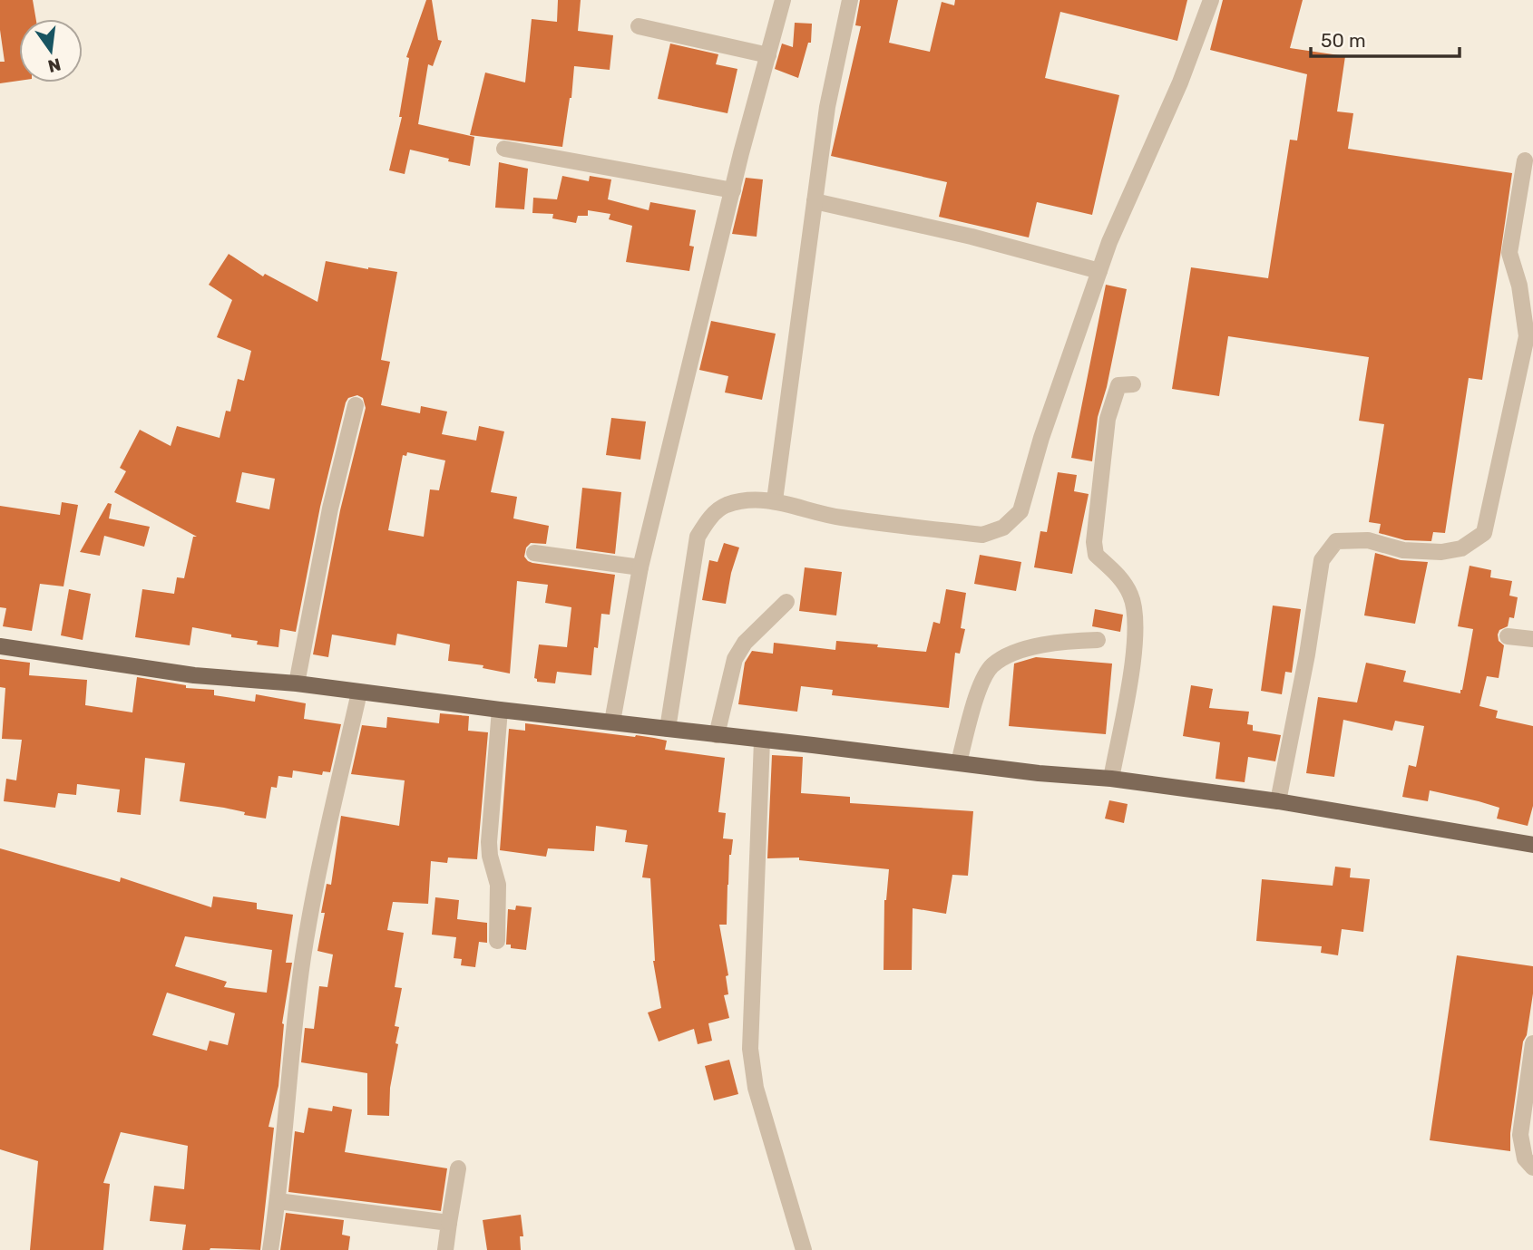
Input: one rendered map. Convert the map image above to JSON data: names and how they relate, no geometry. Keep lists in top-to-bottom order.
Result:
{
  "scale_bar": "50 m",
  "north": "bottom"
}
